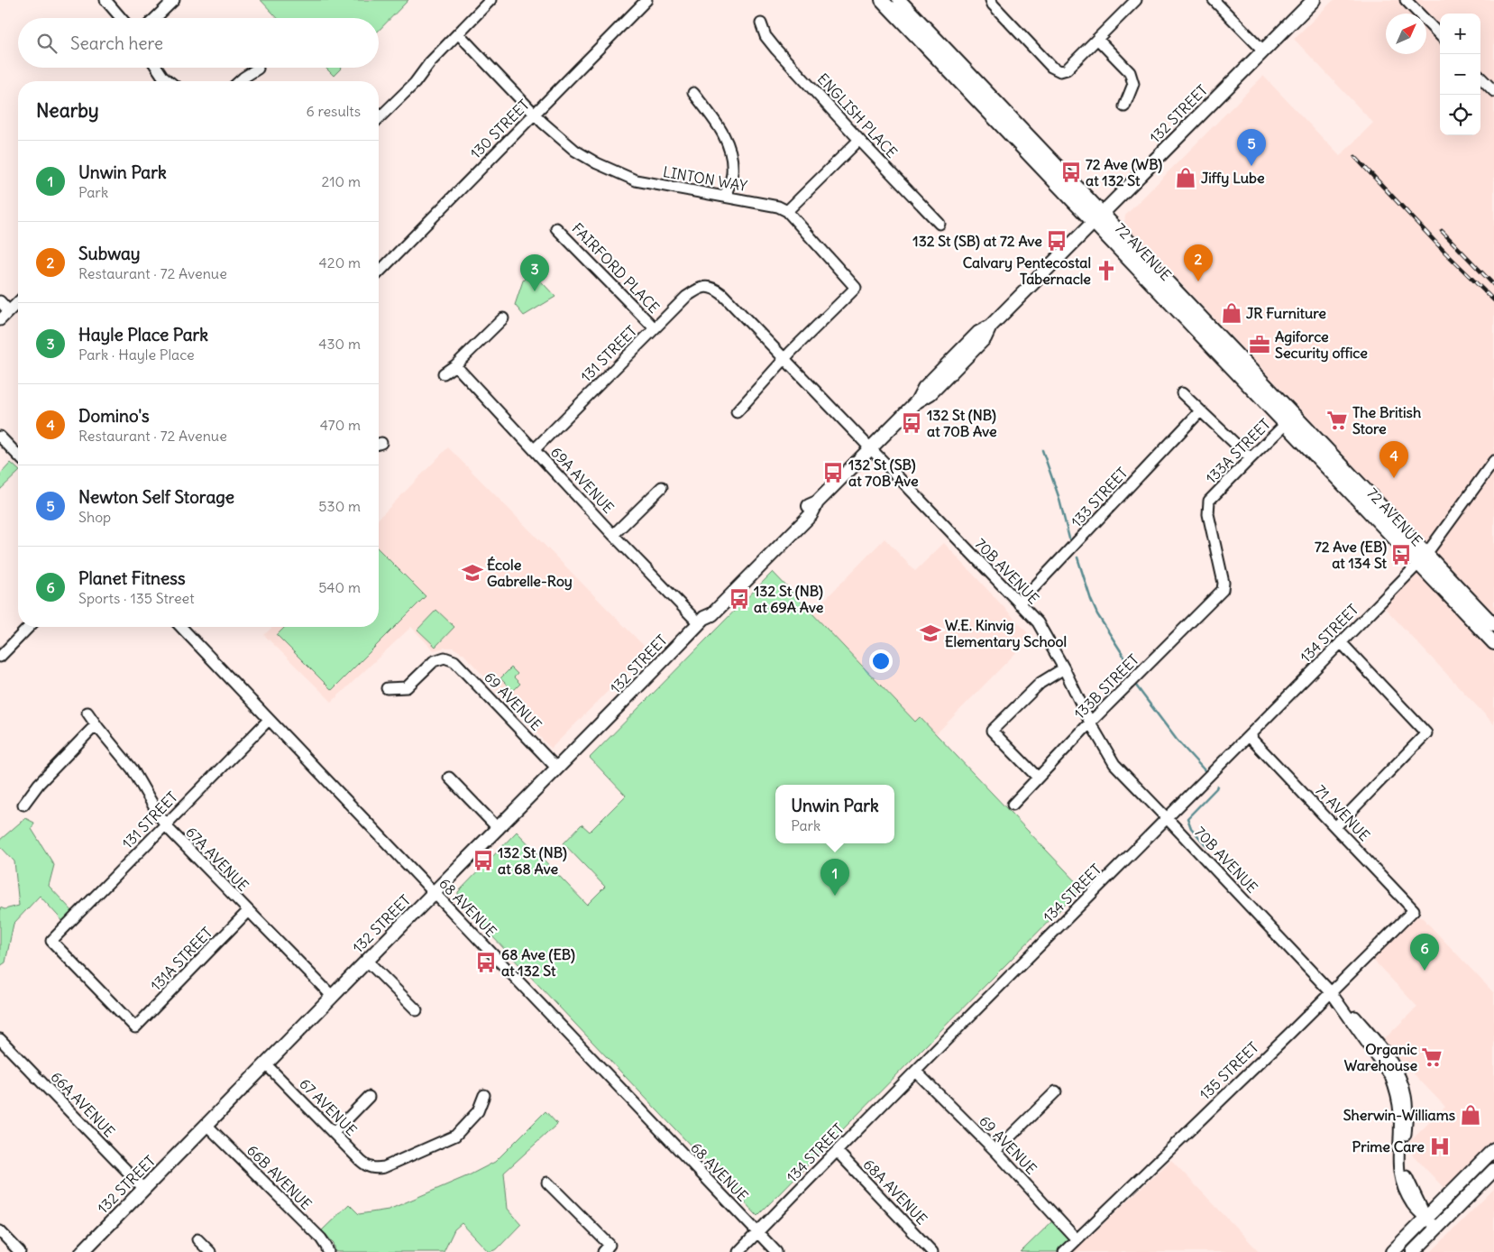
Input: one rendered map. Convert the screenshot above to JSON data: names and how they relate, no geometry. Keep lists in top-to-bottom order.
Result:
{
  "streets": {
    "main road": ["132 STREET", "72 AVENUE"],
    "street": [
      "ENGLISH PLACE",
      "130 STREET",
      "LINTON WAY",
      "FAIRFORD PLACE",
      "131 STREET",
      "133A STREET",
      "69A AVENUE",
      "133 STREET",
      "70B AVENUE",
      "134 STREET",
      "133B STREET",
      "69 AVENUE",
      "71 AVENUE",
      "67A AVENUE",
      "68 AVENUE",
      "131A STREET",
      "135 STREET",
      "66A AVENUE",
      "67 AVENUE",
      "66B AVENUE",
      "68A AVENUE"
    ]
  },
  "crossings": [
    ["132 STREET", "72 AVENUE"],
    ["132 STREET", "69A AVENUE"],
    ["132 STREET", "70B AVENUE"],
    ["132 STREET", "69 AVENUE"],
    ["132 STREET", "67A AVENUE"],
    ["132 STREET", "68 AVENUE"],
    ["132 STREET", "66A AVENUE"],
    ["132 STREET", "67 AVENUE"],
    ["132 STREET", "66B AVENUE"],
    ["130 STREET", "LINTON WAY"],
    ["72 AVENUE", "133A STREET"],
    ["72 AVENUE", "134 STREET"],
    ["FAIRFORD PLACE", "131 STREET"],
    ["131 STREET", "69A AVENUE"],
    ["131 STREET", "70B AVENUE"],
    ["131 STREET", "67A AVENUE"],
    ["131 STREET", "68 AVENUE"],
    ["131 STREET", "131A STREET"],
    ["133A STREET", "133B STREET"],
    ["133 STREET", "70B AVENUE"],
    ["70B AVENUE", "134 STREET"],
    ["70B AVENUE", "133B STREET"],
    ["70B AVENUE", "135 STREET"],
    ["134 STREET", "69 AVENUE"],
    ["134 STREET", "71 AVENUE"],
    ["134 STREET", "68 AVENUE"],
    ["134 STREET", "68A AVENUE"],
    ["69 AVENUE", "135 STREET"],
    ["71 AVENUE", "135 STREET"],
    ["67A AVENUE", "131A STREET"]
  ],
  "places": {
    "bus stop": [
      "72 Ave (WB) at 132 St",
      "132 St (SB) at 72 Ave",
      "132 St (NB) at 70B Ave",
      "132 St (SB) at 70B Ave",
      "72 Ave (EB) at 134 St",
      "132 St (NB) at 69A Ave",
      "132 St (NB) at 68 Ave",
      "68 Ave (EB) at 132 St"
    ],
    "shop": ["Jiffy Lube", "JR Furniture", "Sherwin-Williams"],
    "church": ["Calvary Pentecostal Tabernacle"],
    "office": ["Agiforce Security office"],
    "supermarket": ["The British Store", "Organic Warehouse"],
    "school or university": ["École Gabrelle-Roy", "W.E. Kinvig Elementary School"],
    "hospital": ["Prime Care"]
  },
  "north": "top right",
  "page": {
    "map_buttons": ["+", "−"],
    "search": "Search here",
    "heading": ["Nearby", "6 results"],
    "pins": [
      "5",
      "2",
      "3",
      "4",
      "1",
      "6"
    ],
    "list": [
      {
        "mark": "1",
        "name": "Unwin Park",
        "note": "Park",
        "value": "210 m"
      },
      {
        "mark": "2",
        "name": "Subway",
        "note": "Restaurant · 72 Avenue",
        "value": "420 m"
      },
      {
        "mark": "3",
        "name": "Hayle Place Park",
        "note": "Park · Hayle Place",
        "value": "430 m"
      },
      {
        "mark": "4",
        "name": "Domino's",
        "note": "Restaurant · 72 Avenue",
        "value": "470 m"
      },
      {
        "mark": "5",
        "name": "Newton Self Storage",
        "note": "Shop",
        "value": "530 m"
      },
      {
        "mark": "6",
        "name": "Planet Fitness",
        "note": "Sports · 135 Street",
        "value": "540 m"
      }
    ],
    "popup": ["Unwin Park", "Park"]
  }
}
